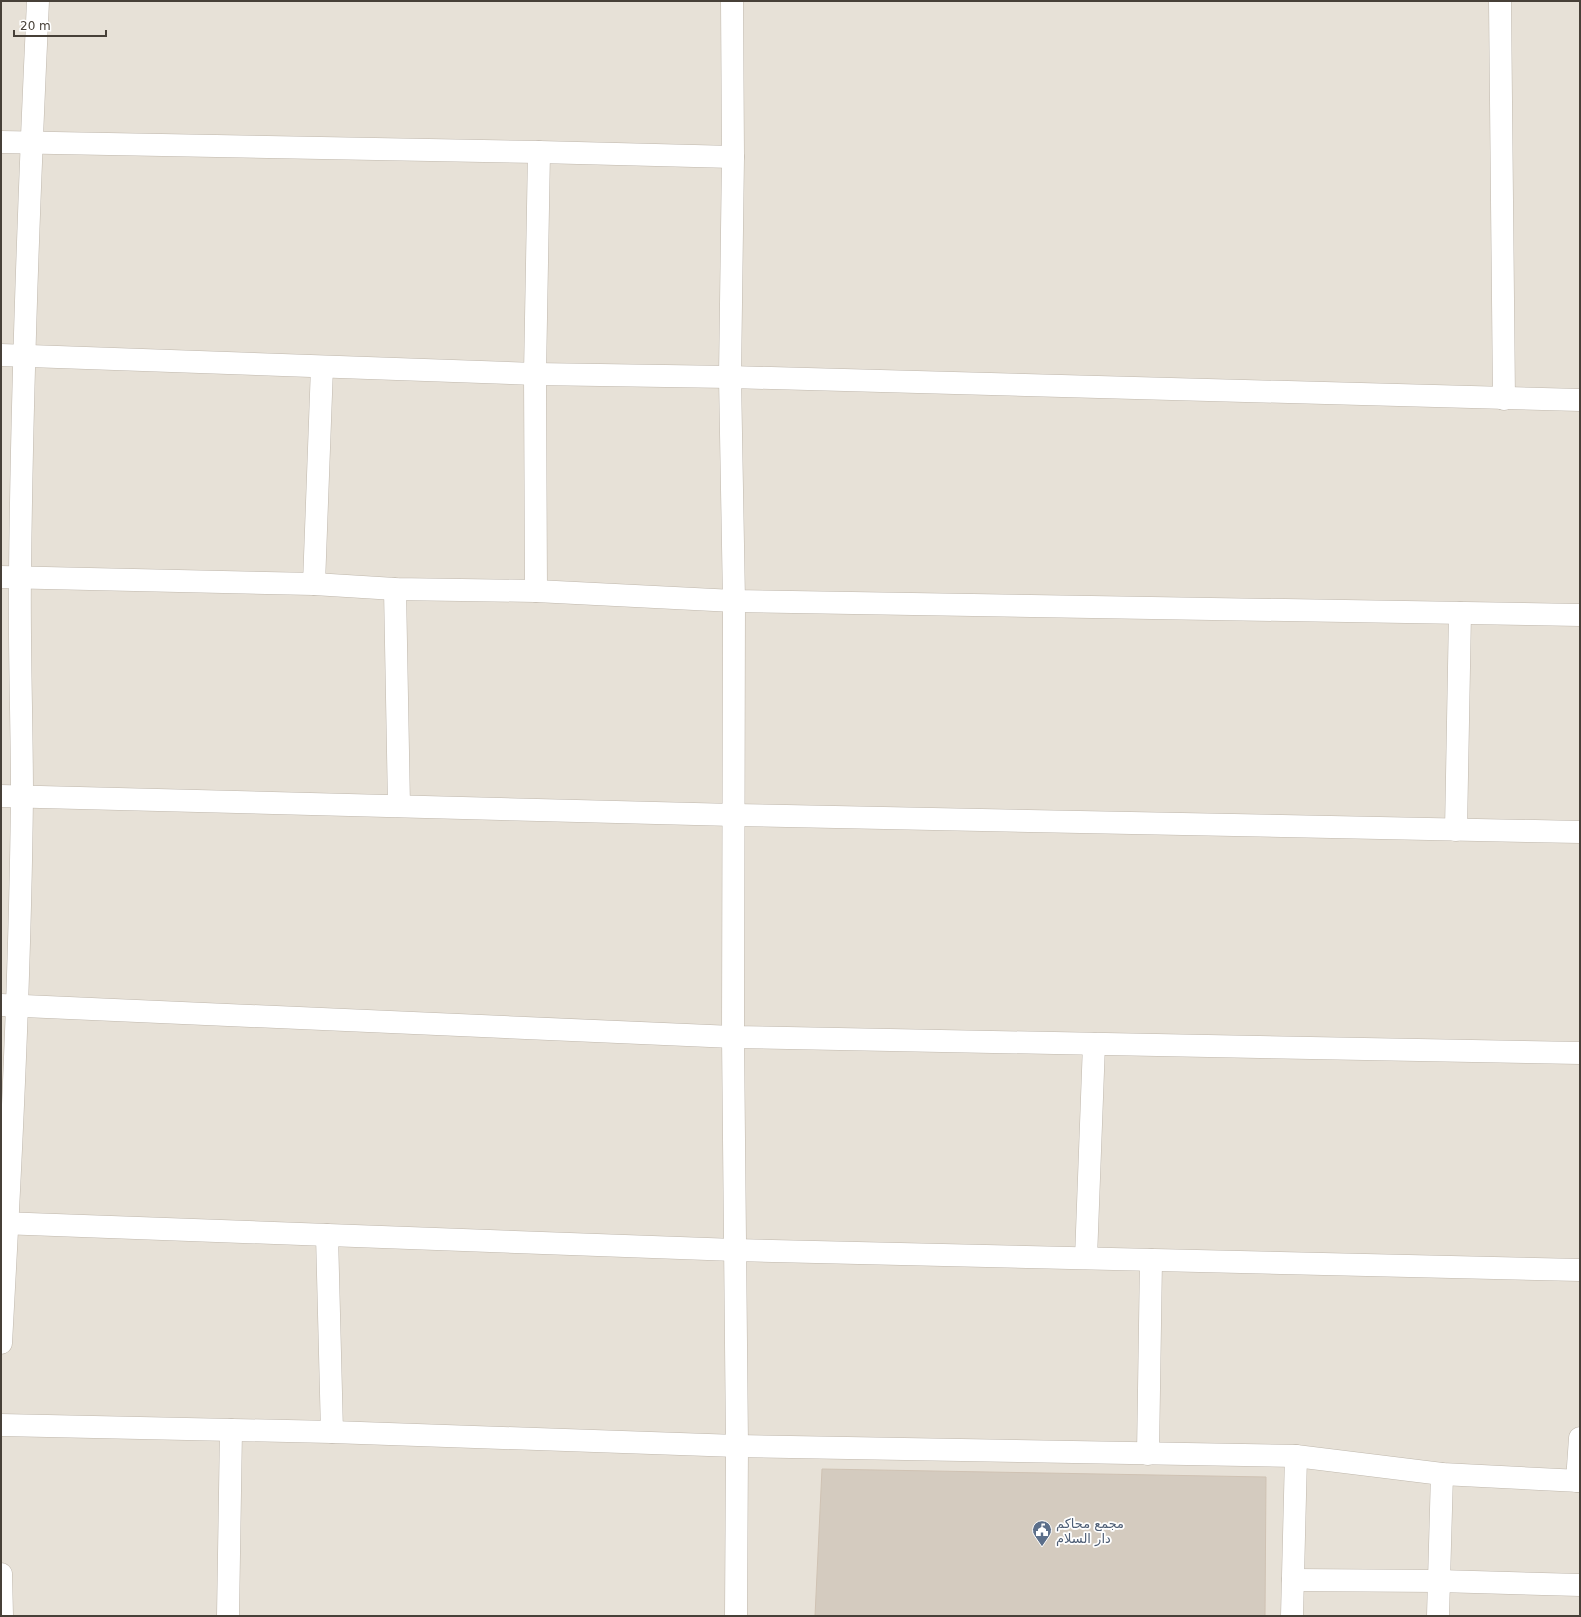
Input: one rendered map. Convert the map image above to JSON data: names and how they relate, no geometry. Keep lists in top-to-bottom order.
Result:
{
  "places": {
    "public building": ["مجمع محاكم دار السلام"]
  },
  "scale_bar": "20 m"
}
